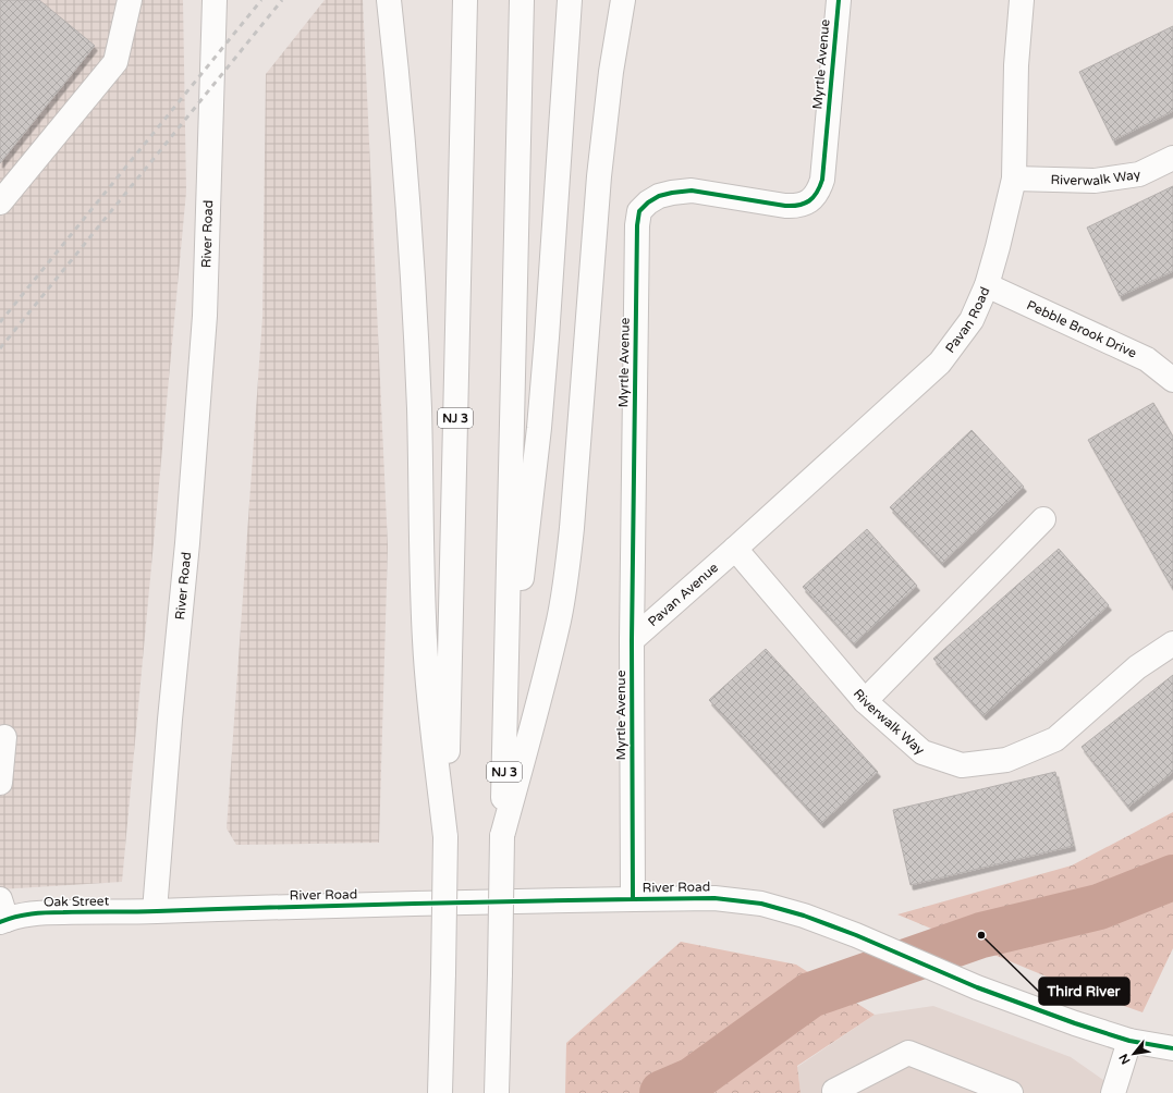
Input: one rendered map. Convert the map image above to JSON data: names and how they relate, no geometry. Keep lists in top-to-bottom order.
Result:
{
  "streets": {
    "main road": [
      "Myrtle Avenue",
      "Riverwalk Way",
      "River Road",
      "Pavan Road",
      "Pebble Brook Drive",
      "NJ 3",
      "Pavan Avenue",
      "Oak Street"
    ]
  },
  "crossings": [
    ["Myrtle Avenue", "River Road"],
    ["Myrtle Avenue", "Pavan Avenue"],
    ["Riverwalk Way", "Pavan Road"],
    ["Riverwalk Way", "Pavan Avenue"],
    ["River Road", "Oak Street"],
    ["Pavan Road", "Pebble Brook Drive"],
    ["Pavan Road", "Pavan Avenue"]
  ],
  "places": ["Third River"],
  "north": "bottom left"
}
